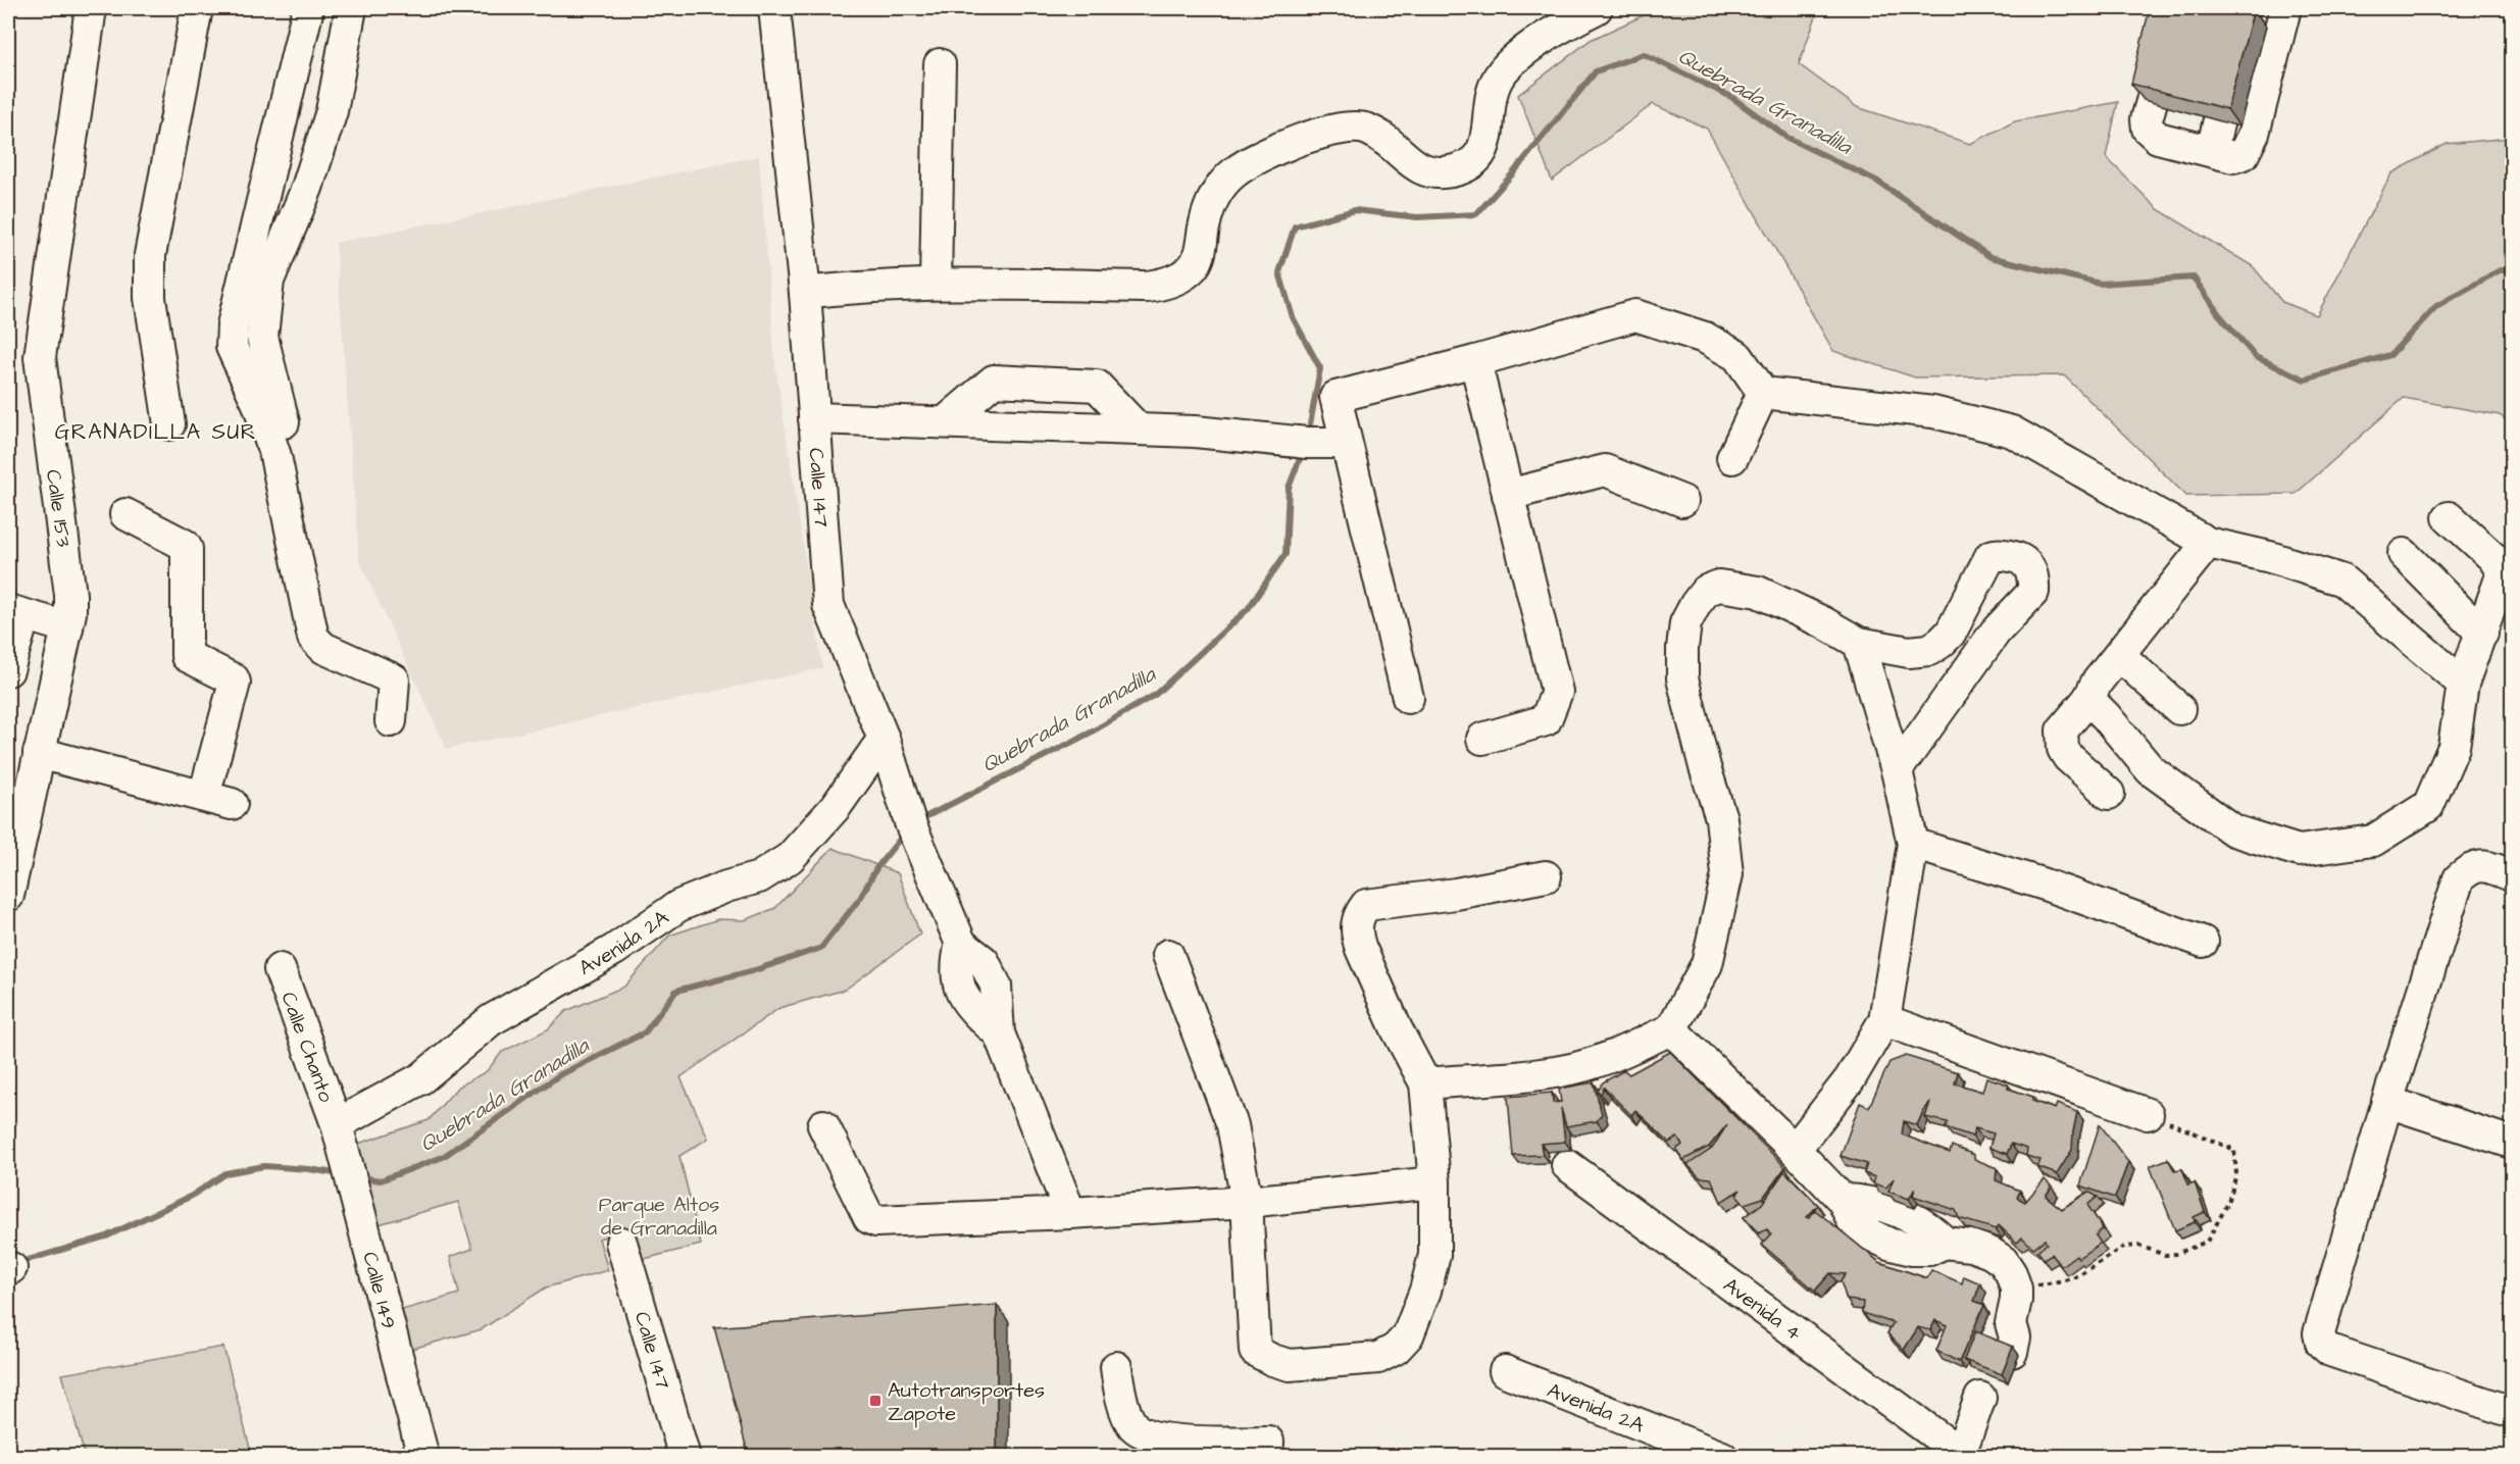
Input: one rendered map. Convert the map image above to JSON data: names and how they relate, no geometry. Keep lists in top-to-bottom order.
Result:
{
  "streets": {
    "street": [
      "Calle 147",
      "Calle 153",
      "Avenida 2A",
      "Calle Chanto",
      "Calle 149",
      "Avenida 4"
    ]
  },
  "crossings": [
    ["Calle 147", "Avenida 2A"],
    ["Avenida 2A", "Calle Chanto"],
    ["Avenida 2A", "Calle 149"],
    ["Calle Chanto", "Calle 149"]
  ],
  "districts": ["GRANADILLA SUR"],
  "water": ["Quebrada Granadilla"],
  "parks": ["Parque Altos de Granadilla"],
  "places": {
    "transit": ["Autotransportes Zapote"]
  }
}
